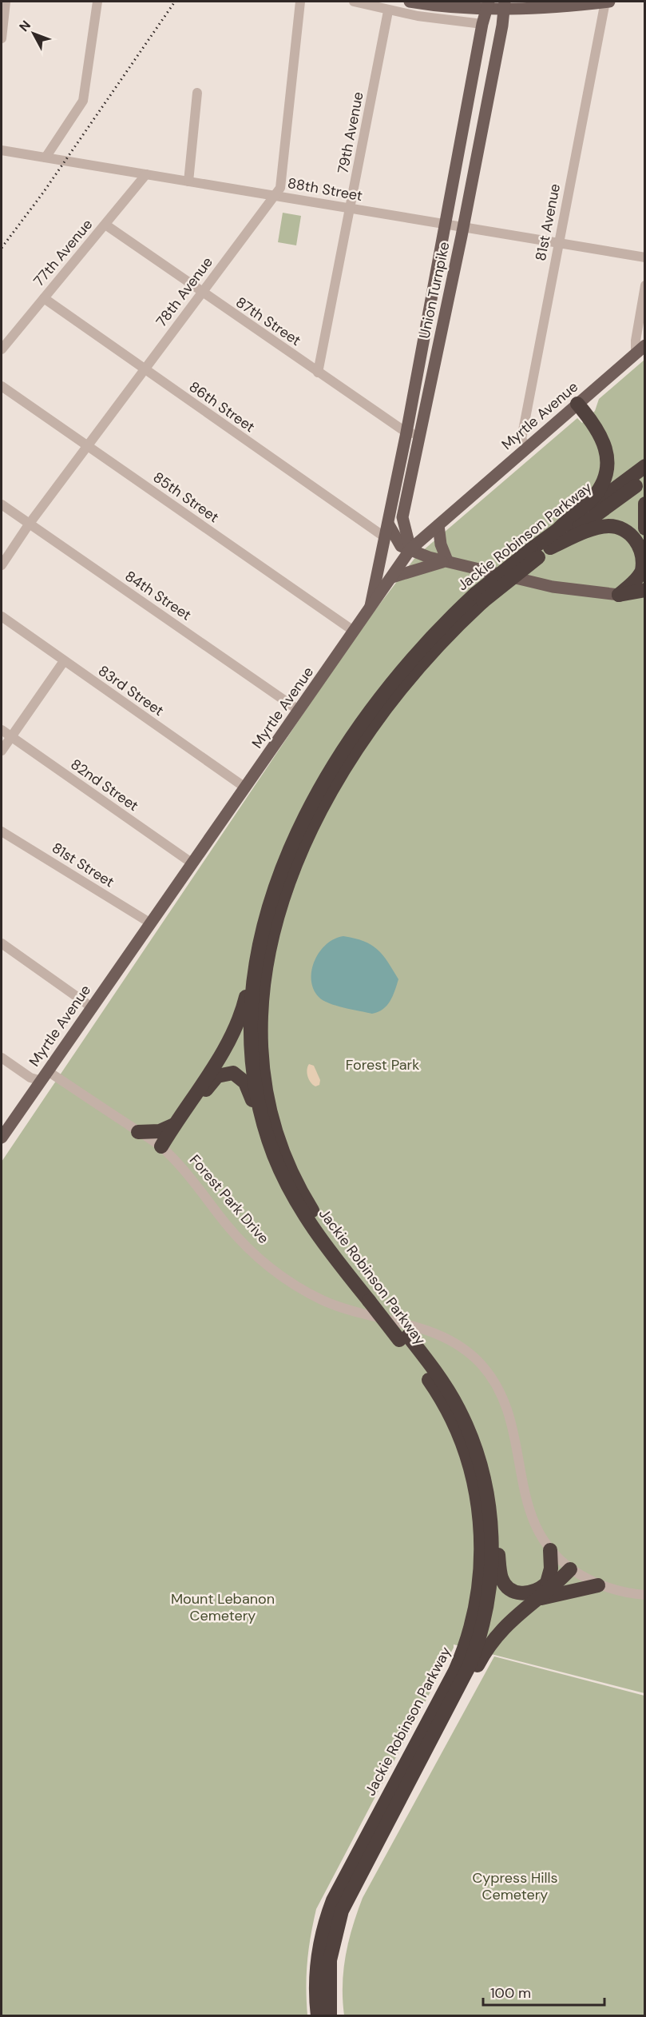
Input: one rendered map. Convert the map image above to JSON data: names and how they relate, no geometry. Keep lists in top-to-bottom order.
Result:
{
  "streets": {
    "highway": ["Jackie Robinson Parkway"],
    "main road": ["Union Turnpike", "Myrtle Avenue"],
    "street": [
      "79th Avenue",
      "88th Street",
      "81st Avenue",
      "77th Avenue",
      "78th Avenue",
      "87th Street",
      "86th Street",
      "85th Street",
      "84th Street",
      "83rd Street",
      "82nd Street",
      "81st Street",
      "Forest Park Drive"
    ]
  },
  "crossings": [
    ["79th Avenue", "88th Street"],
    ["79th Avenue", "87th Street"],
    ["88th Street", "81st Avenue"],
    ["88th Street", "77th Avenue"],
    ["88th Street", "Union Turnpike"],
    ["88th Street", "78th Avenue"],
    ["81st Avenue", "Myrtle Avenue"],
    ["77th Avenue", "87th Street"],
    ["77th Avenue", "86th Street"],
    ["Union Turnpike", "87th Street"],
    ["Union Turnpike", "86th Street"],
    ["Union Turnpike", "Myrtle Avenue"],
    ["78th Avenue", "87th Street"],
    ["78th Avenue", "86th Street"],
    ["78th Avenue", "85th Street"],
    ["78th Avenue", "84th Street"],
    ["Myrtle Avenue", "85th Street"],
    ["Myrtle Avenue", "84th Street"],
    ["Myrtle Avenue", "83rd Street"],
    ["Myrtle Avenue", "82nd Street"],
    ["Myrtle Avenue", "81st Street"],
    ["Myrtle Avenue", "Forest Park Drive"]
  ],
  "parks": ["Forest Park", "Mount Lebanon Cemetery", "Cypress Hills Cemetery"],
  "scale_bar": "100 m",
  "north": "top left"
}
